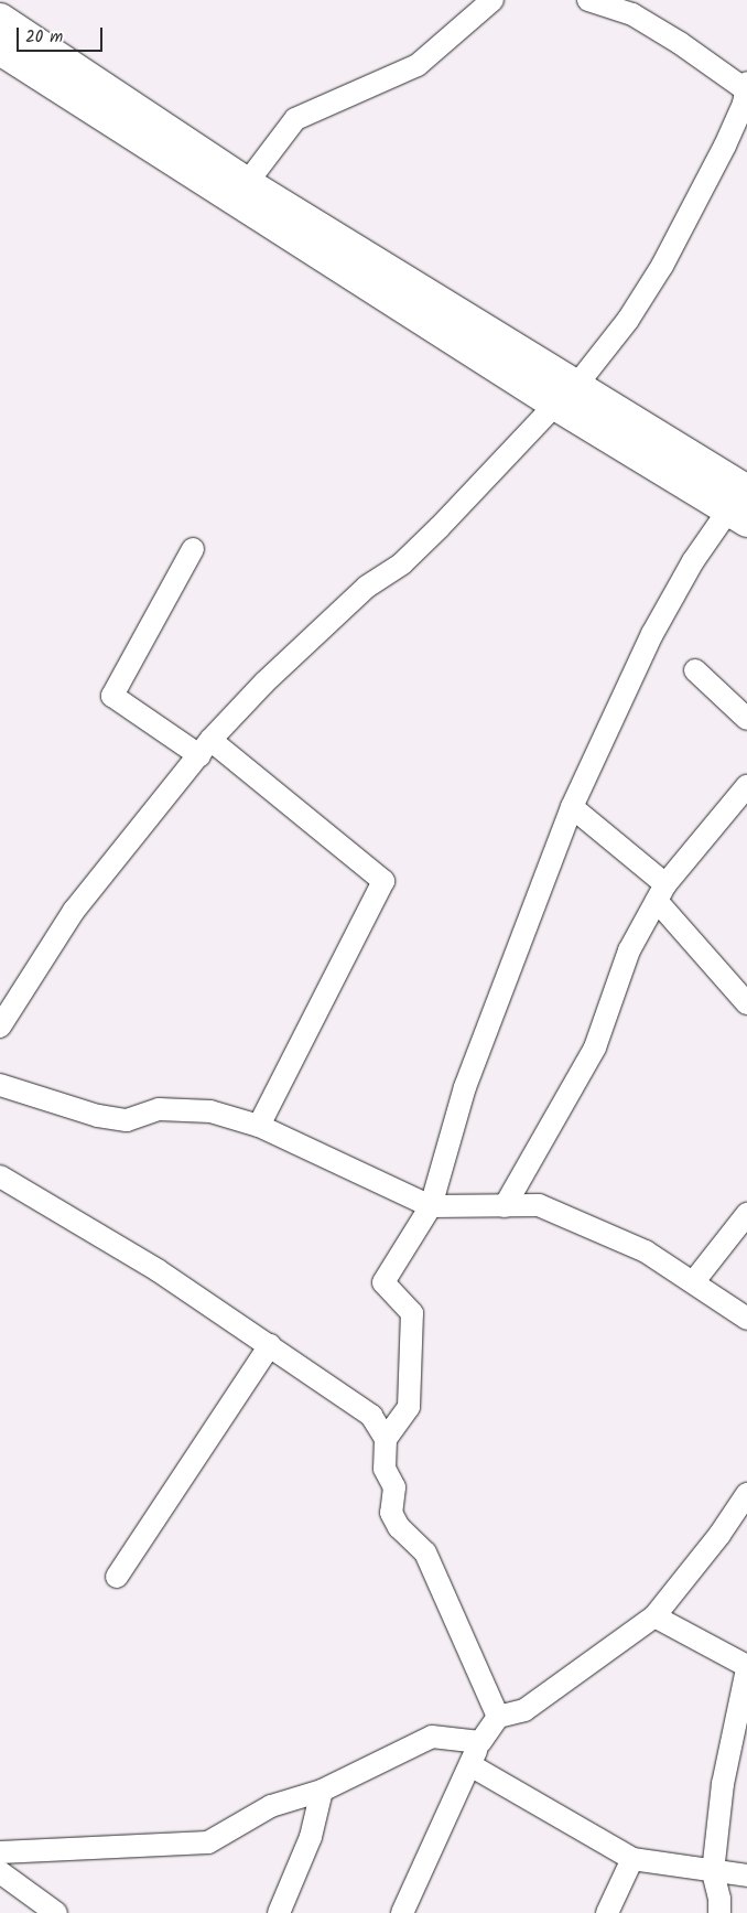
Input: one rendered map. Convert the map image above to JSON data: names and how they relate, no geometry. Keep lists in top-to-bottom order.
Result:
{
  "scale_bar": "20 m"
}
